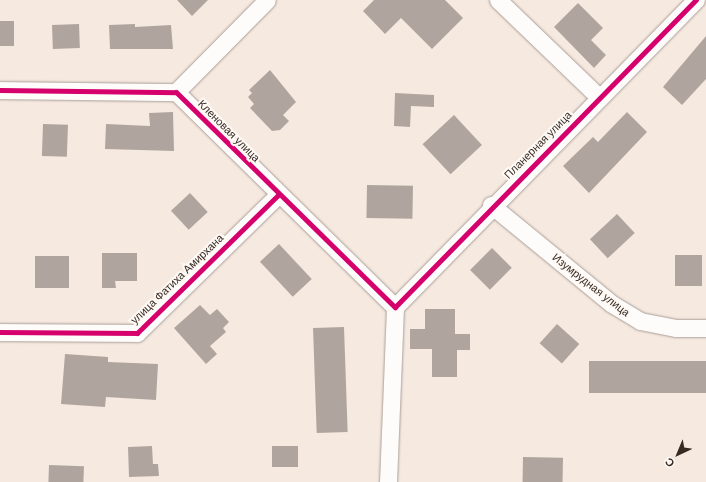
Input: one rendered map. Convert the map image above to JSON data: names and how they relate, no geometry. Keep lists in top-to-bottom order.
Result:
{
  "streets": {
    "street": [
      "Кленовая улица",
      "Планерная улица",
      "улица Фатиха Амирхана",
      "Изумрудная улица"
    ]
  },
  "crossings": [
    ["Кленовая улица", "Планерная улица"],
    ["Кленовая улица", "улица Фатиха Амирхана"],
    ["Планерная улица", "Изумрудная улица"]
  ],
  "north": "bottom left"
}
